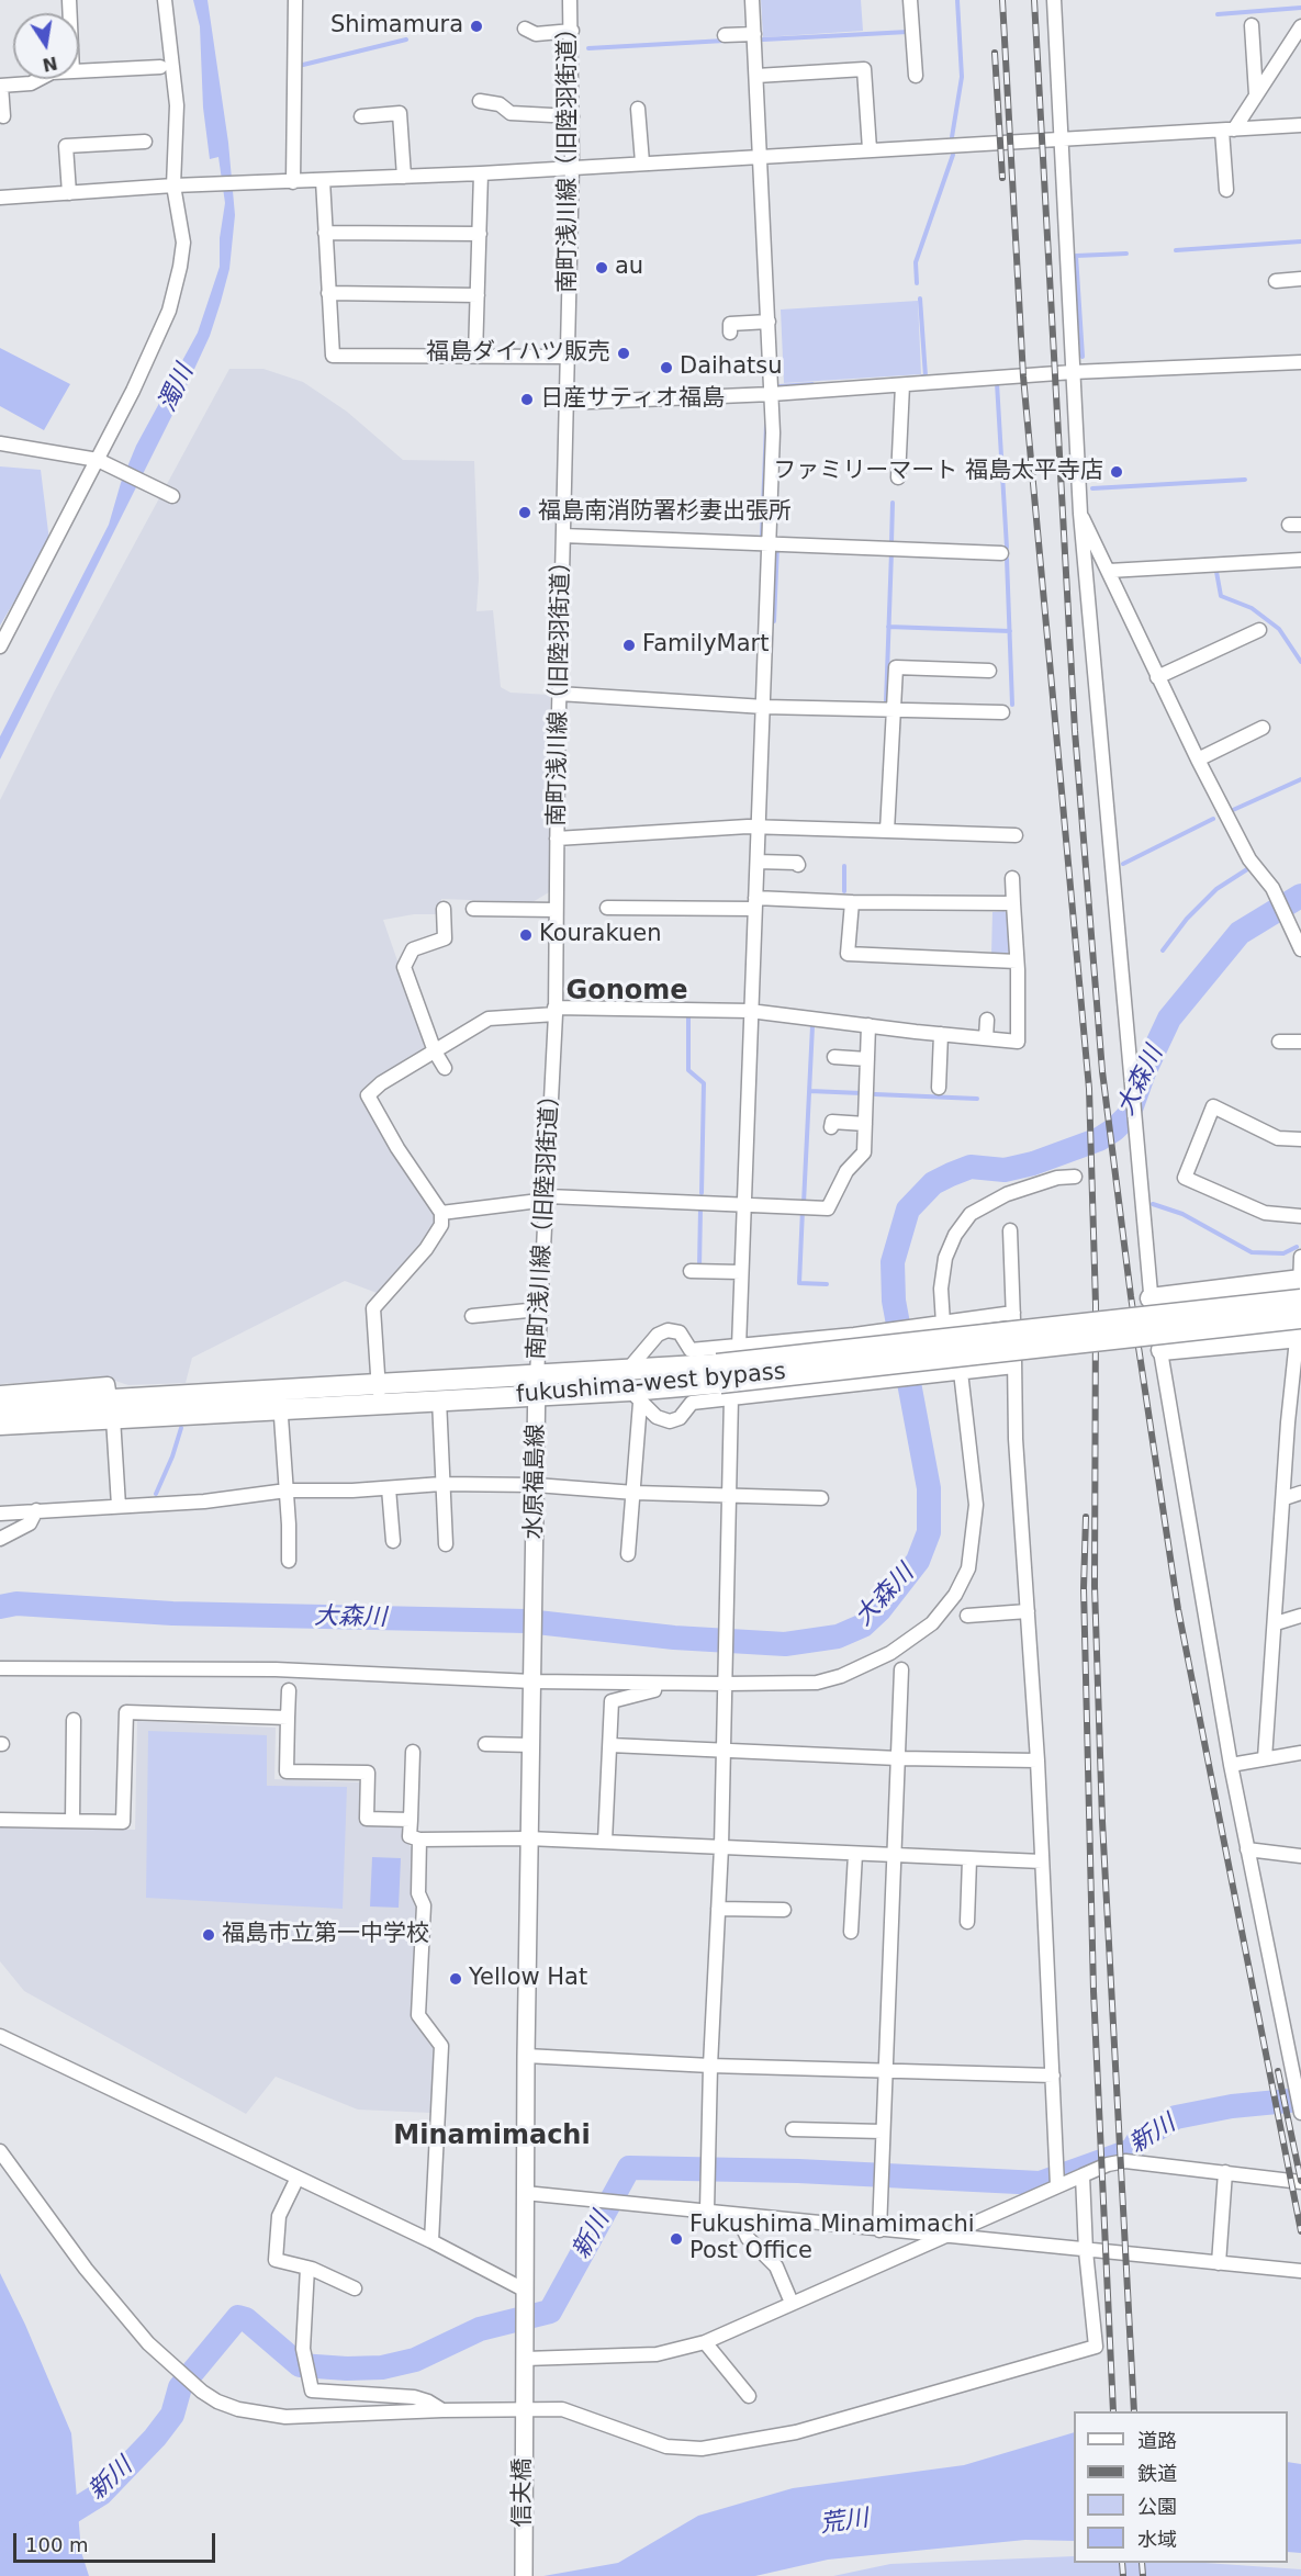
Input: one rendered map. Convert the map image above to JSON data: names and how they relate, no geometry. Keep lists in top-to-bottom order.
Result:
{
  "streets": {
    "highway": ["fukushima-west bypass"],
    "main road": ["水原福島線", "信夫橋"],
    "street": ["南町浅川線（旧陸羽街道）"]
  },
  "crossings": [
    ["南町浅川線（旧陸羽街道）", "fukushima-west bypass"],
    ["南町浅川線（旧陸羽街道）", "水原福島線"],
    ["fukushima-west bypass", "水原福島線"],
    ["水原福島線", "信夫橋"]
  ],
  "districts": ["Gonome", "Minamimachi"],
  "water": [
    "濁川",
    "大森川",
    "新川",
    "荒川"
  ],
  "places": [
    "Shimamura",
    "au",
    "福島ダイハツ販売",
    "Daihatsu",
    "日産サティオ福島",
    "ファミリーマート 福島太平寺店",
    "福島南消防署杉妻出張所",
    "FamilyMart",
    "Kourakuen",
    "福島市立第一中学校",
    "Yellow Hat",
    "Fukushima Minamimachi Post Office"
  ],
  "legend": [
    "道路",
    "鉄道",
    "公園",
    "水域"
  ],
  "scale_bar": "100 m",
  "north": "bottom"
}
